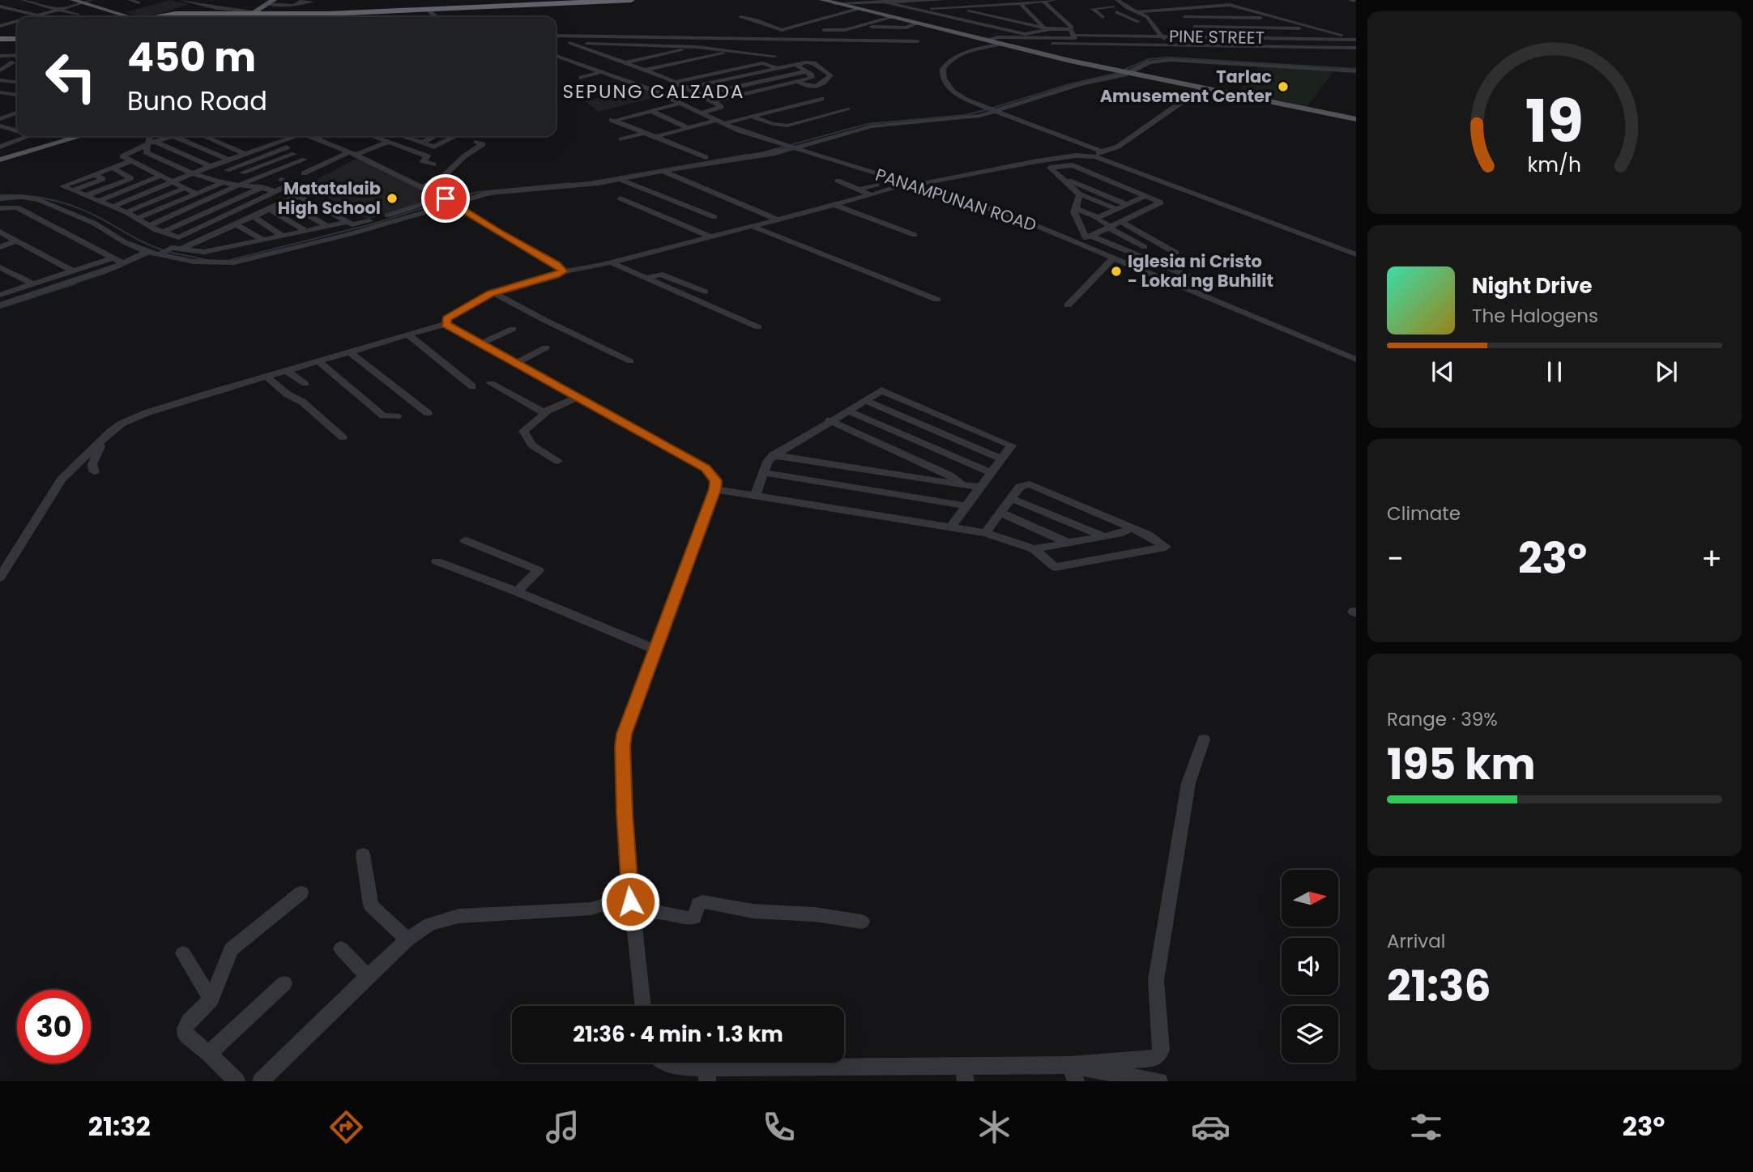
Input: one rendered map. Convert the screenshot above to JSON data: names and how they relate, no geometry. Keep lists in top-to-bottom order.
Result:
{
  "streets": {
    "street": ["PINE STREET", "PANAMPUNAN ROAD"]
  },
  "districts": ["SEPUNG CALZADA"],
  "places": ["Tarlac Amusement Center", "Matatalaib High School", "Iglesia ni Cristo - Lokal ng Buhilit"],
  "north": "right",
  "page": {
    "turn": ["450 m", "Buno Road"],
    "song": ["Night Drive", "The Halogens"],
    "tile": [
      "Climate",
      ["Range · 39%", "195 km"],
      ["Arrival", "21:36"]
    ],
    "heat": ["−", "23°", "+"],
    "limit": "30",
    "trip": "21:36 · 4 min · 1.3 km",
    "tabs": ["21:32", "23°"],
    "gauge": ["19", "km/h"]
  }
}
